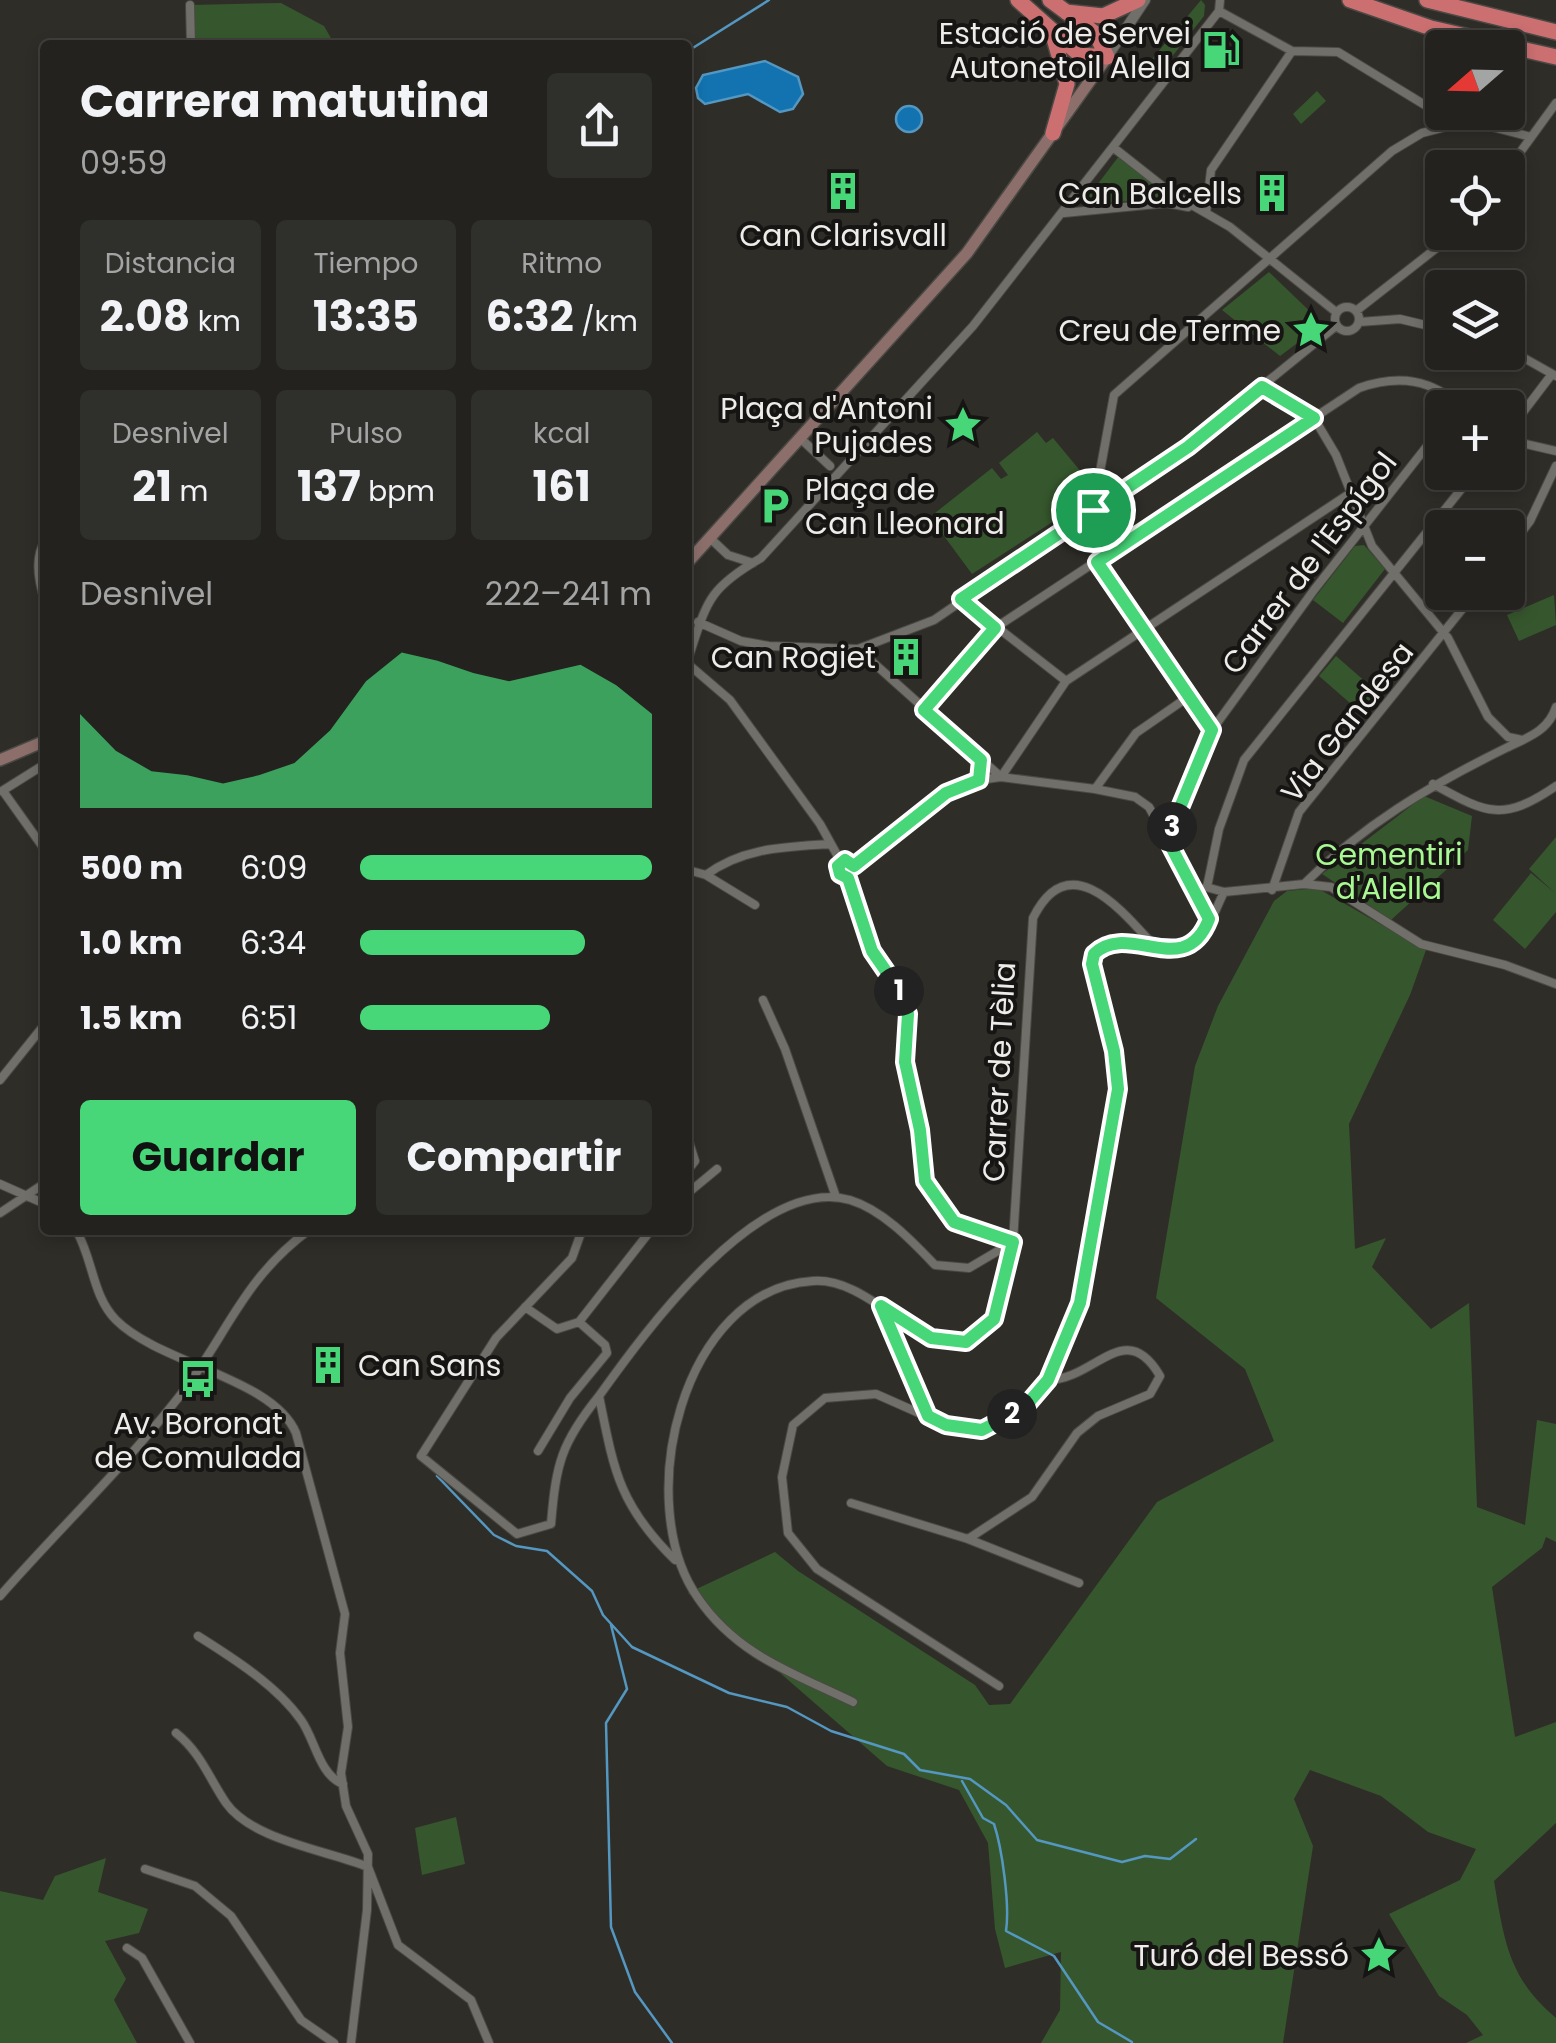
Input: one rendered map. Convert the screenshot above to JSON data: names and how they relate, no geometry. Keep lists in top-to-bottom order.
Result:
{
  "streets": {
    "street": ["Carrer de l'Espígol", "Via Gandesa", "Carrer de Tèlia"]
  },
  "parks": ["Cementiri d'Alella"],
  "places": {
    "fuel station": ["Estació de Servei Autonetoil Alella"],
    "building": [
      "Can Clarisvall",
      "Can Balcells",
      "Can Rogiet",
      "Can Sans"
    ],
    "place": ["Creu de Terme", "Plaça d'Antoni Pujades", "Turó del Bessó"],
    "parking": ["Plaça de Can Lleonard"],
    "bus stop": ["Av. Boronat de Comulada"]
  },
  "north": "left",
  "page": {
    "map_buttons": ["+", "−"],
    "heading": ["Carrera matutina", "09:59"],
    "stats": [
      ["Distancia", "2.08 km"],
      ["Tiempo", "13:35"],
      ["Ritmo", "6:32 /km"],
      ["Desnivel", "21 m"],
      ["Pulso", "137 bpm"],
      ["kcal", "161"]
    ],
    "chart": ["Desnivel", "222–241 m"],
    "pins": ["3", "1", "2"],
    "list": [
      {
        "name": "500 m",
        "note": "6:09"
      },
      {
        "name": "1.0 km",
        "note": "6:34"
      },
      {
        "name": "1.5 km",
        "note": "6:51"
      }
    ],
    "buttons": ["Guardar", "Compartir"]
  }
}
